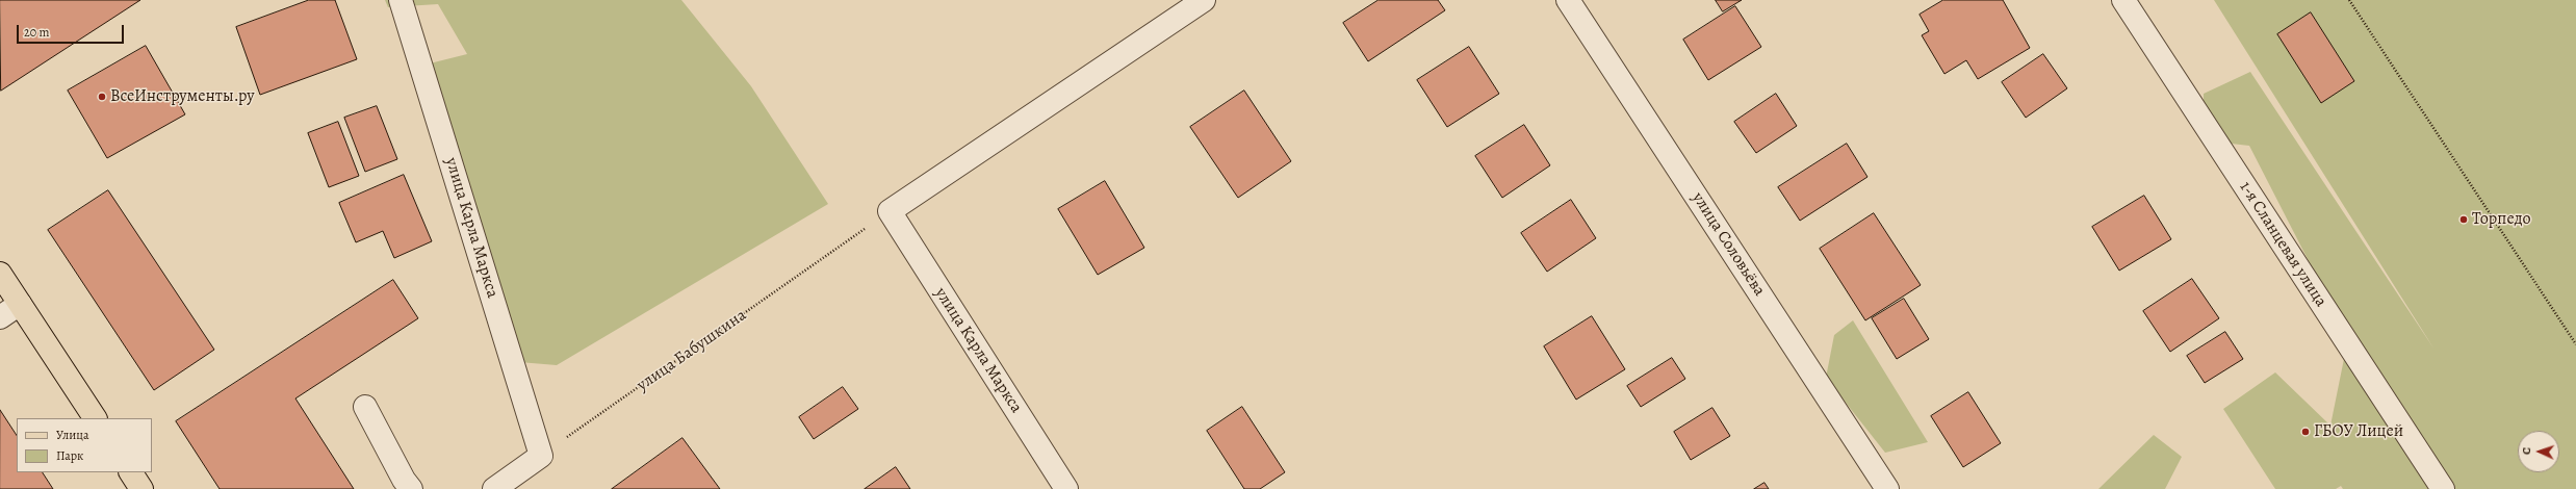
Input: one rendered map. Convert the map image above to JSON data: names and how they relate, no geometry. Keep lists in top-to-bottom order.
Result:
{
  "streets": {
    "street": ["улица Карла Маркса", "улица Соловьёва", "1-я Сланцевая улица"],
    "path": ["улица Бабушкина"]
  },
  "crossings": [
    ["улица Карла Маркса", "улица Бабушкина"]
  ],
  "places": ["ВсеИнструменты.ру", "Торпедо", "ГБОУ Лицей"],
  "legend": ["Улица", "Парк"],
  "scale_bar": "20 m",
  "north": "left"
}
